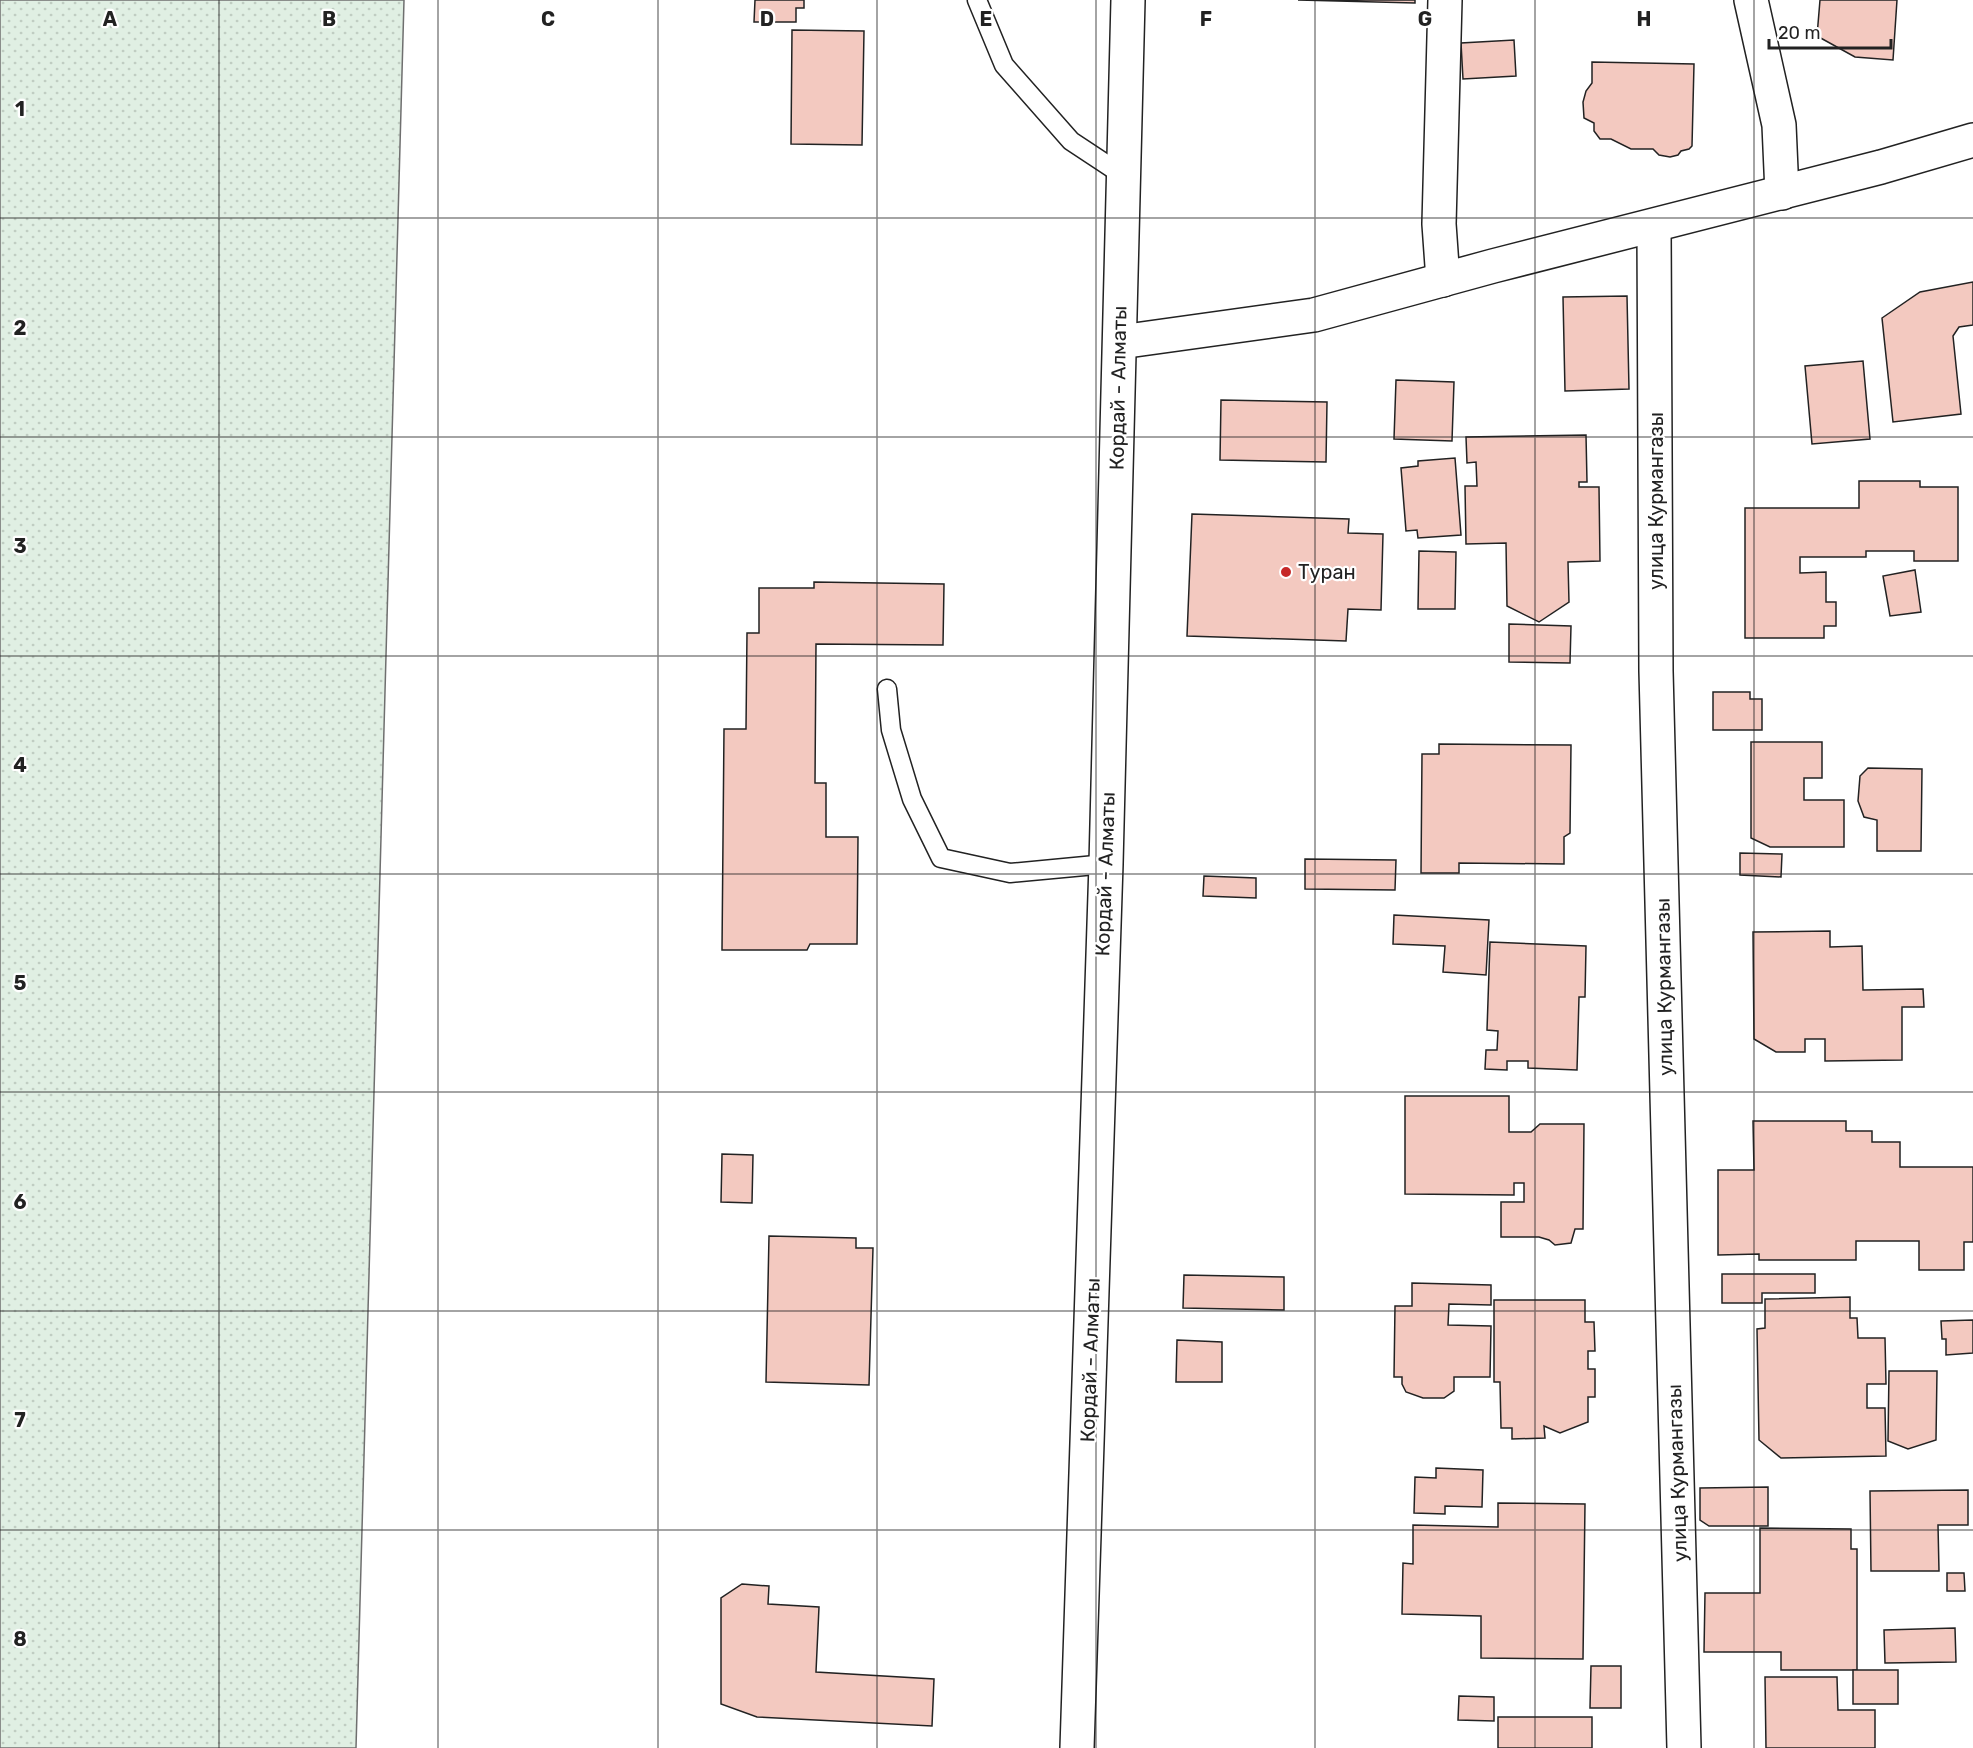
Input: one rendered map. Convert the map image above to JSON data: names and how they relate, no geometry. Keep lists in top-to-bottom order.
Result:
{
  "streets": {
    "main road": ["Кордай - Алматы", "улица Курмангазы"]
  },
  "places": ["Туран"],
  "scale_bar": "20 m",
  "grid": {
    "columns": [
      "A",
      "B",
      "C",
      "D",
      "E",
      "F",
      "G",
      "H"
    ],
    "rows": [
      "1",
      "2",
      "3",
      "4",
      "5",
      "6",
      "7",
      "8"
    ]
  }
}
